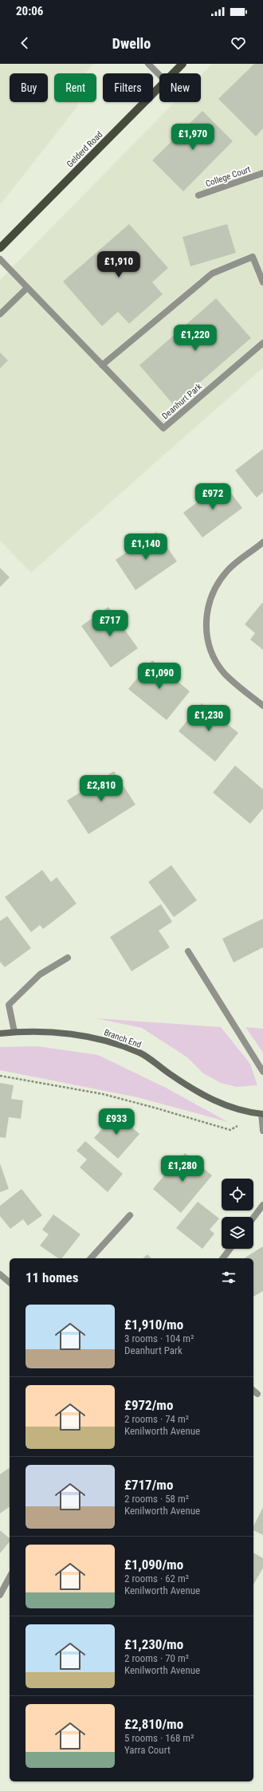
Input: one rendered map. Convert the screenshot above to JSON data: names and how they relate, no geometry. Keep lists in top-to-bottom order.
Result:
{
  "streets": {
    "main road": ["Gelderd Road", "Branch End"],
    "street": ["College Court", "Deanhurt Park"]
  },
  "page": {
    "status": "20:06",
    "header": "Dwello",
    "chip": [
      "Buy",
      "Rent",
      "Filters",
      "New"
    ],
    "price": [
      "£1,970",
      "£1,910",
      "£1,220",
      "£972",
      "£1,140",
      "£717",
      "£1,090",
      "£1,230",
      "£2,810",
      "£933",
      "£1,280"
    ],
    "heading": "11 homes",
    "list": [
      {
        "name": "£1,910/mo",
        "note": "3 rooms · 104 m² · Deanhurt Park"
      },
      {
        "name": "£972/mo",
        "note": "2 rooms · 74 m² · Kenilworth Avenue"
      },
      {
        "name": "£717/mo",
        "note": "2 rooms · 58 m² · Kenilworth Avenue"
      },
      {
        "name": "£1,090/mo",
        "note": "2 rooms · 62 m² · Kenilworth Avenue"
      },
      {
        "name": "£1,230/mo",
        "note": "2 rooms · 70 m² · Kenilworth Avenue"
      },
      {
        "name": "£2,810/mo",
        "note": "5 rooms · 168 m² · Yarra Court"
      }
    ]
  }
}
